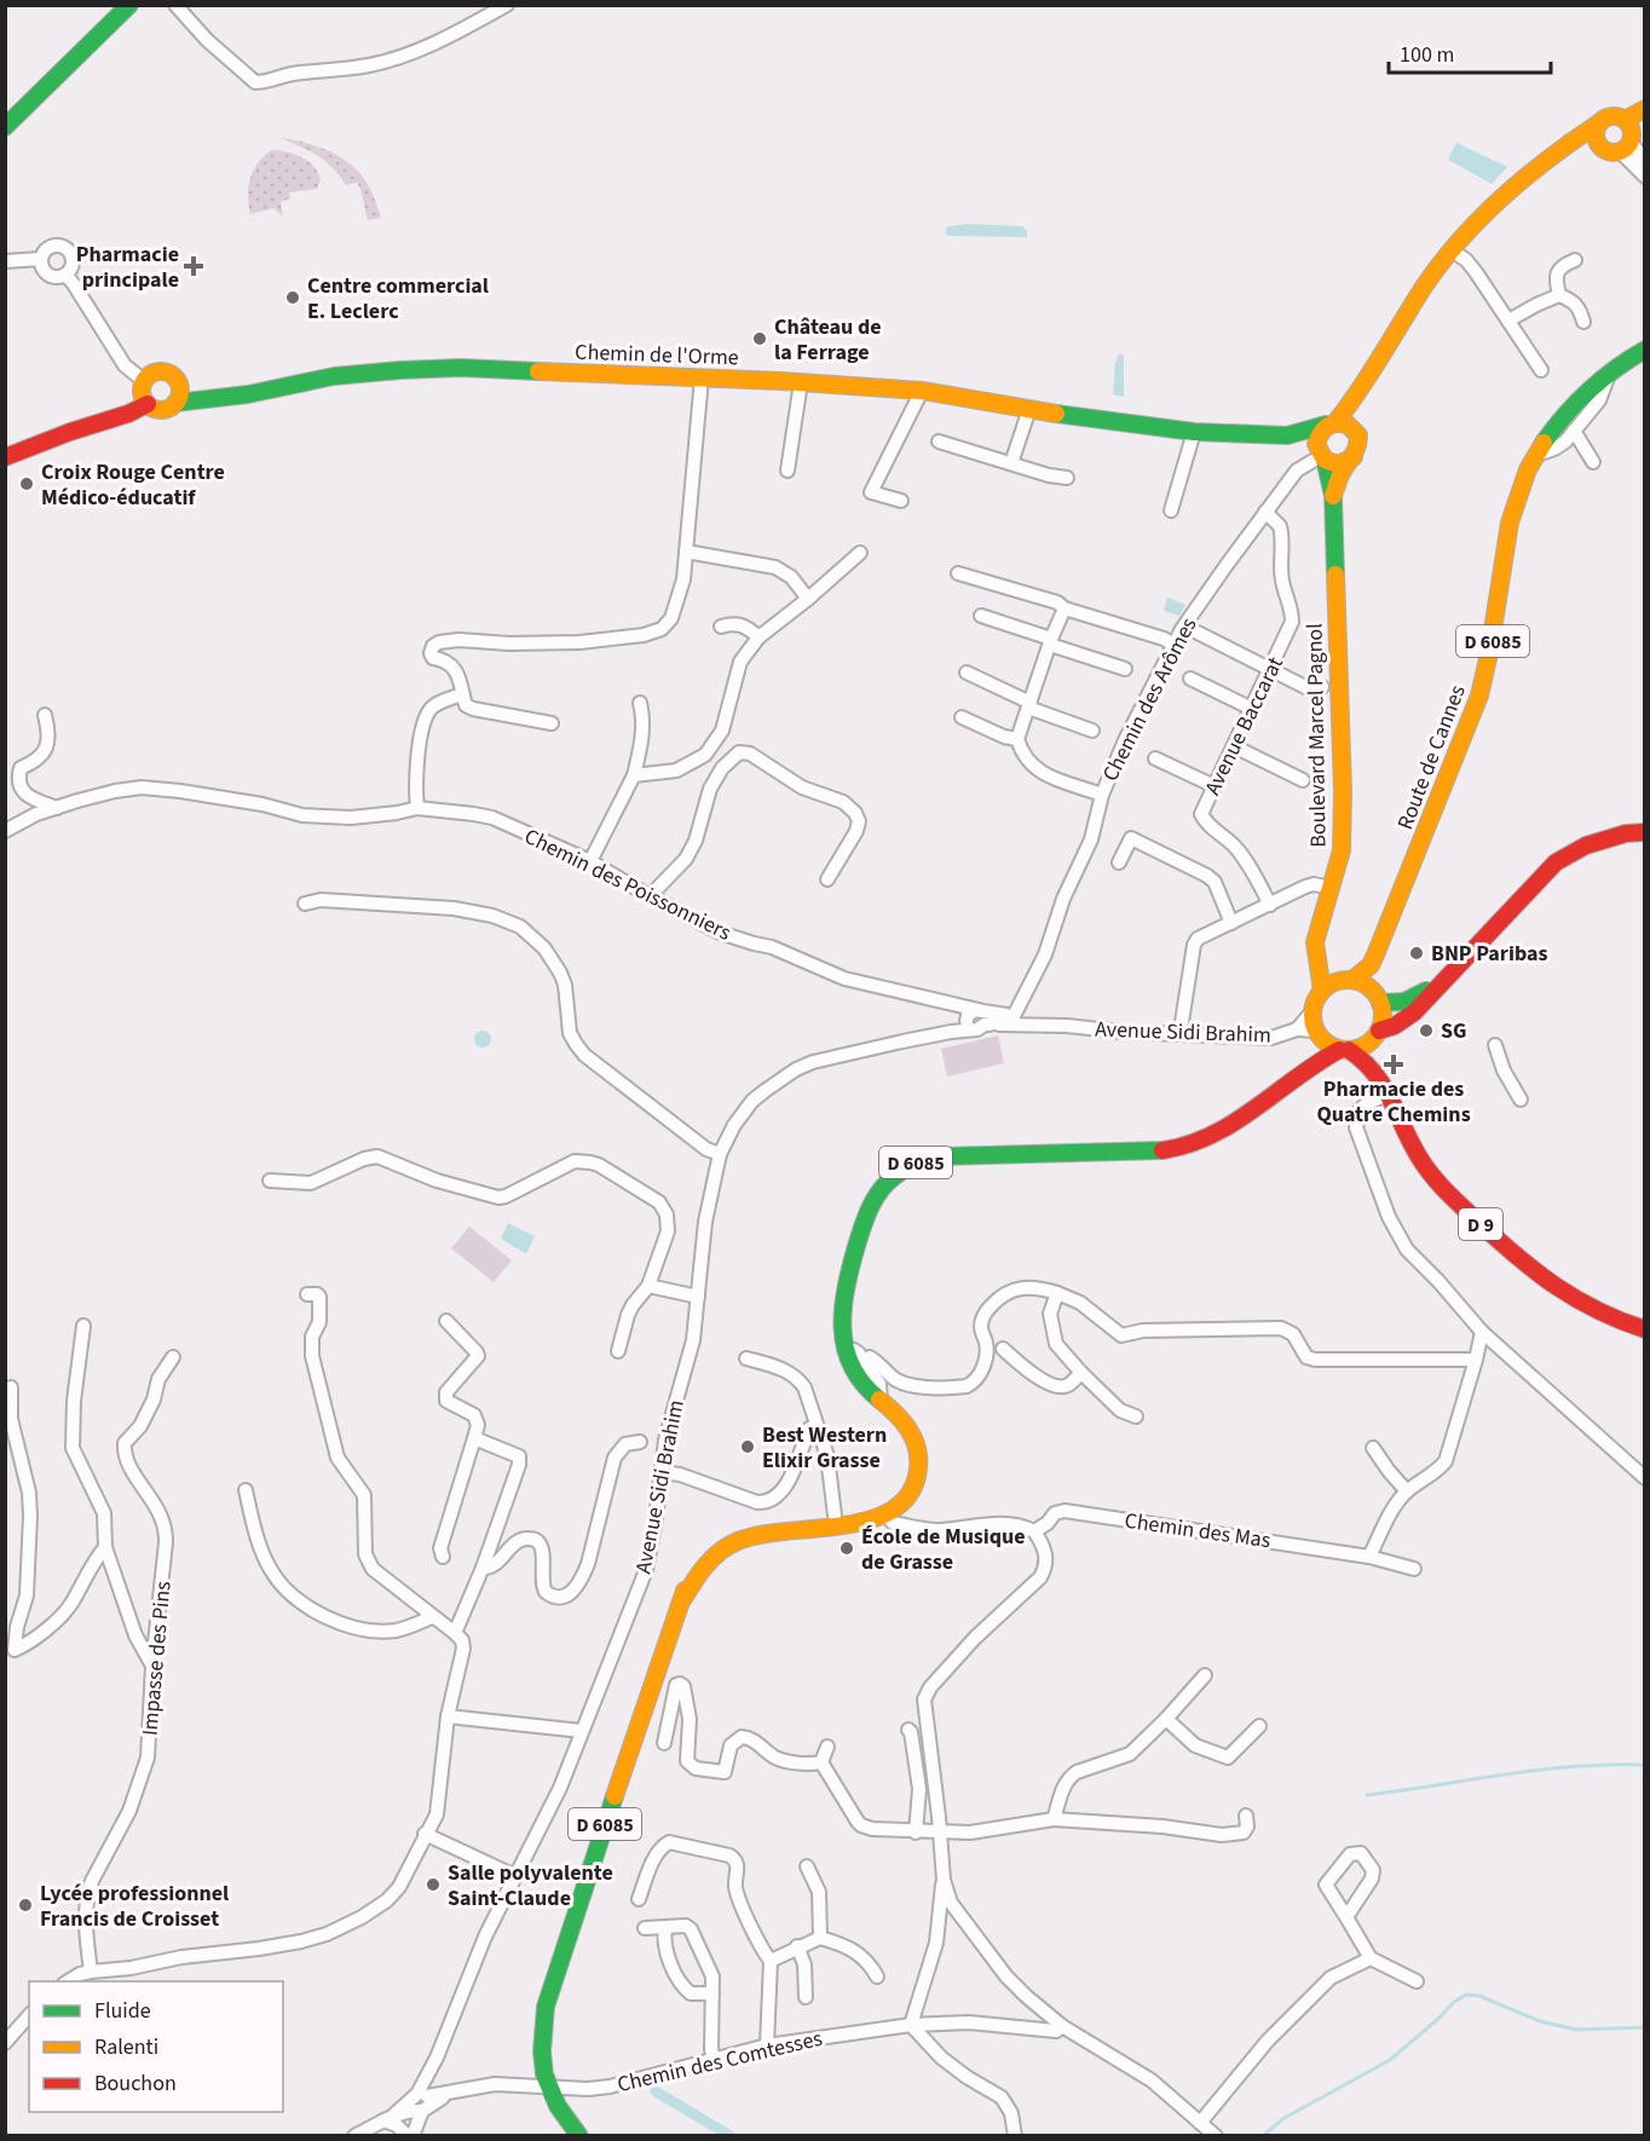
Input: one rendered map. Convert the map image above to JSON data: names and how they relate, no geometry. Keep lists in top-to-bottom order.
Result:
{
  "streets": {
    "main road": [
      "Chemin de l'Orme",
      "D 6085",
      "Boulevard Marcel Pagnol",
      "Route de Cannes",
      "D 9"
    ],
    "street": [
      "Chemin des Arômes",
      "Avenue Baccarat",
      "Chemin des Poissonniers",
      "Avenue Sidi Brahim",
      "Chemin des Mas",
      "Impasse des Pins",
      "Chemin des Comtesses"
    ]
  },
  "crossings": [
    ["Chemin de l'Orme", "Chemin des Arômes"],
    ["Chemin de l'Orme", "Boulevard Marcel Pagnol"],
    ["D 6085", "Boulevard Marcel Pagnol"],
    ["D 6085", "Route de Cannes"],
    ["D 6085", "Avenue Sidi Brahim"],
    ["D 6085", "D 9"],
    ["D 6085", "Chemin des Comtesses"],
    ["Chemin des Arômes", "Avenue Baccarat"],
    ["Chemin des Arômes", "Boulevard Marcel Pagnol"],
    ["Chemin des Arômes", "Avenue Sidi Brahim"],
    ["Boulevard Marcel Pagnol", "Route de Cannes"],
    ["Boulevard Marcel Pagnol", "Avenue Sidi Brahim"],
    ["Boulevard Marcel Pagnol", "D 9"],
    ["Route de Cannes", "Avenue Sidi Brahim"],
    ["Route de Cannes", "D 9"],
    ["Chemin des Poissonniers", "Avenue Sidi Brahim"],
    ["Avenue Sidi Brahim", "D 9"]
  ],
  "places": {
    "health": ["Pharmacie principale", "Pharmacie des Quatre Chemins"],
    "other": [
      "Centre commercial E. Leclerc",
      "Château de la Ferrage",
      "Croix Rouge Centre Médico-éducatif",
      "BNP Paribas",
      "SG",
      "Best Western Elixir Grasse",
      "École de Musique de Grasse",
      "Salle polyvalente Saint-Claude",
      "Lycée professionnel Francis de Croisset"
    ]
  },
  "legend": ["Fluide", "Ralenti", "Bouchon"],
  "scale_bar": "100 m"
}
